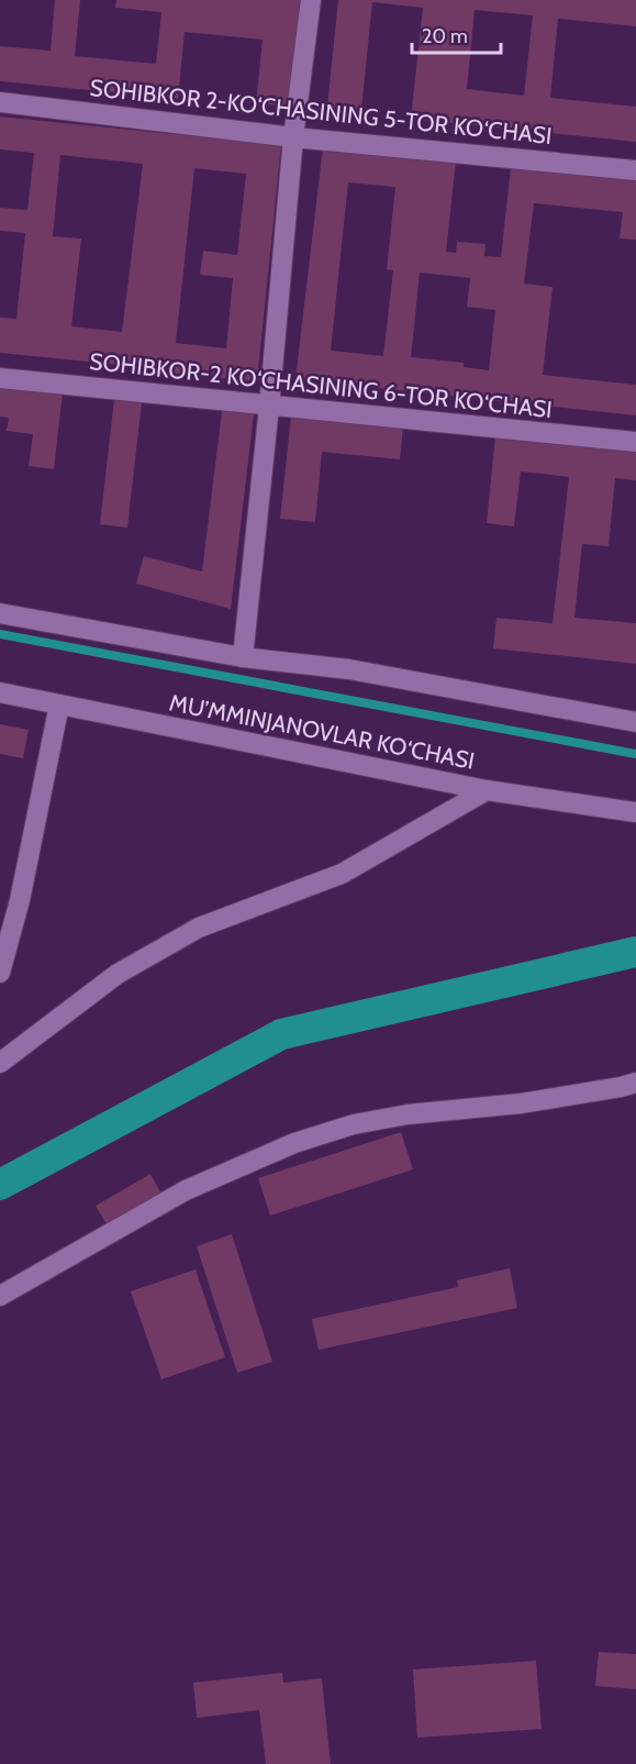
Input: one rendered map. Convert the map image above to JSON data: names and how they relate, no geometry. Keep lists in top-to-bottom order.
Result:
{
  "streets": {
    "street": ["SOHIBKOR 2-KO‘CHASINING 5-TOR KO‘CHASI", "SOHIBKOR-2 KO‘CHASINING 6-TOR KO‘CHASI", "MU’MMINJANOVLAR KO‘CHASI"]
  },
  "scale_bar": "20 m"
}
